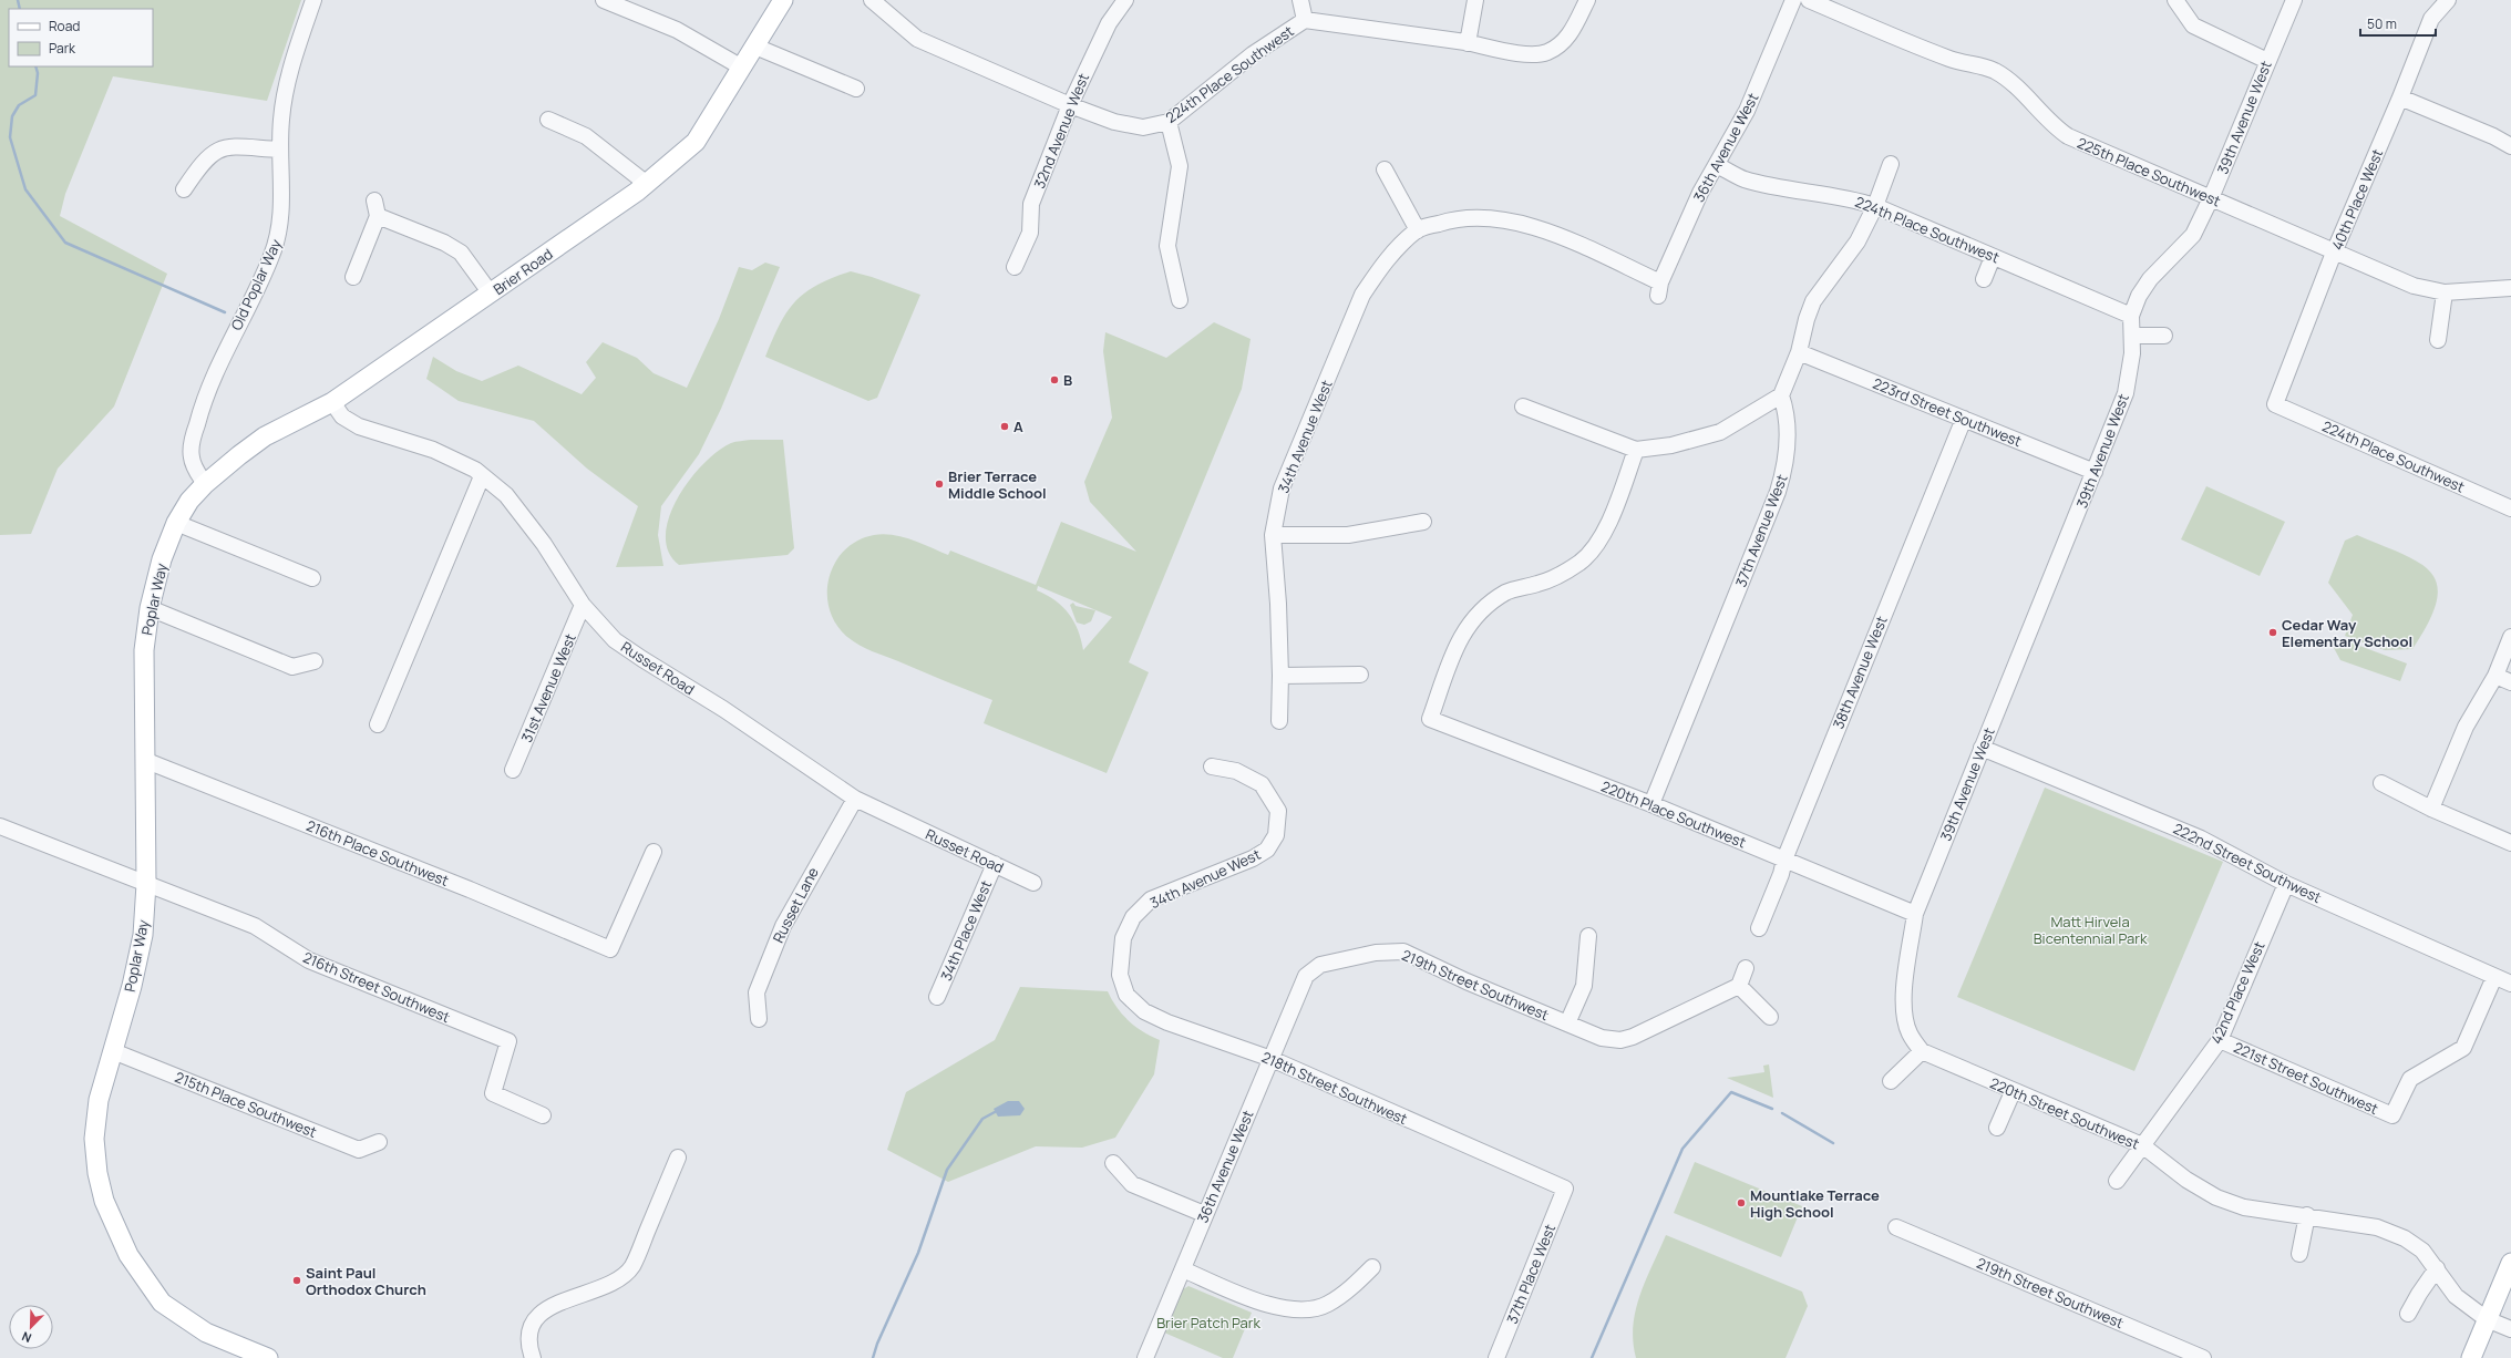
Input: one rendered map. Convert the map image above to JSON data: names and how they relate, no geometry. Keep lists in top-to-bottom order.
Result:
{
  "streets": {
    "main road": ["Brier Road", "Poplar Way"],
    "street": [
      "224th Place Southwest",
      "39th Avenue West",
      "32nd Avenue West",
      "36th Avenue West",
      "225th Place Southwest",
      "40th Place West",
      "Old Poplar Way",
      "223rd Street Southwest",
      "34th Avenue West",
      "37th Avenue West",
      "Russet Road",
      "38th Avenue West",
      "31st Avenue West",
      "220th Place Southwest",
      "216th Place Southwest",
      "222nd Street Southwest",
      "Russet Lane",
      "34th Place West",
      "219th Street Southwest",
      "216th Street Southwest",
      "42nd Place West",
      "221st Street Southwest",
      "218th Street Southwest",
      "215th Place Southwest",
      "220th Street Southwest",
      "37th Place West"
    ]
  },
  "crossings": [
    ["224th Place Southwest", "39th Avenue West"],
    ["224th Place Southwest", "32nd Avenue West"],
    ["224th Place Southwest", "36th Avenue West"],
    ["224th Place Southwest", "40th Place West"],
    ["39th Avenue West", "225th Place Southwest"],
    ["39th Avenue West", "223rd Street Southwest"],
    ["39th Avenue West", "220th Place Southwest"],
    ["39th Avenue West", "222nd Street Southwest"],
    ["36th Avenue West", "34th Avenue West"],
    ["36th Avenue West", "219th Street Southwest"],
    ["36th Avenue West", "218th Street Southwest"],
    ["225th Place Southwest", "40th Place West"],
    ["Brier Road", "Old Poplar Way"],
    ["Brier Road", "Poplar Way"],
    ["Brier Road", "Russet Road"],
    ["Old Poplar Way", "Poplar Way"],
    ["223rd Street Southwest", "38th Avenue West"],
    ["34th Avenue West", "218th Street Southwest"],
    ["37th Avenue West", "220th Place Southwest"],
    ["Poplar Way", "216th Place Southwest"],
    ["Poplar Way", "216th Street Southwest"],
    ["Poplar Way", "215th Place Southwest"],
    ["Russet Road", "31st Avenue West"],
    ["Russet Road", "Russet Lane"],
    ["Russet Road", "34th Place West"],
    ["38th Avenue West", "220th Place Southwest"],
    ["222nd Street Southwest", "42nd Place West"],
    ["222nd Street Southwest", "221st Street Southwest"],
    ["42nd Place West", "221st Street Southwest"],
    ["42nd Place West", "220th Street Southwest"],
    ["218th Street Southwest", "37th Place West"]
  ],
  "parks": ["Matt Hirvela Bicentennial Park", "Brier Patch Park"],
  "places": [
    "B",
    "A",
    "Brier Terrace Middle School",
    "Cedar Way Elementary School",
    "Mountlake Terrace High School",
    "Saint Paul Orthodox Church"
  ],
  "legend": ["Road", "Park"],
  "scale_bar": "50 m",
  "north": "bottom left"
}
